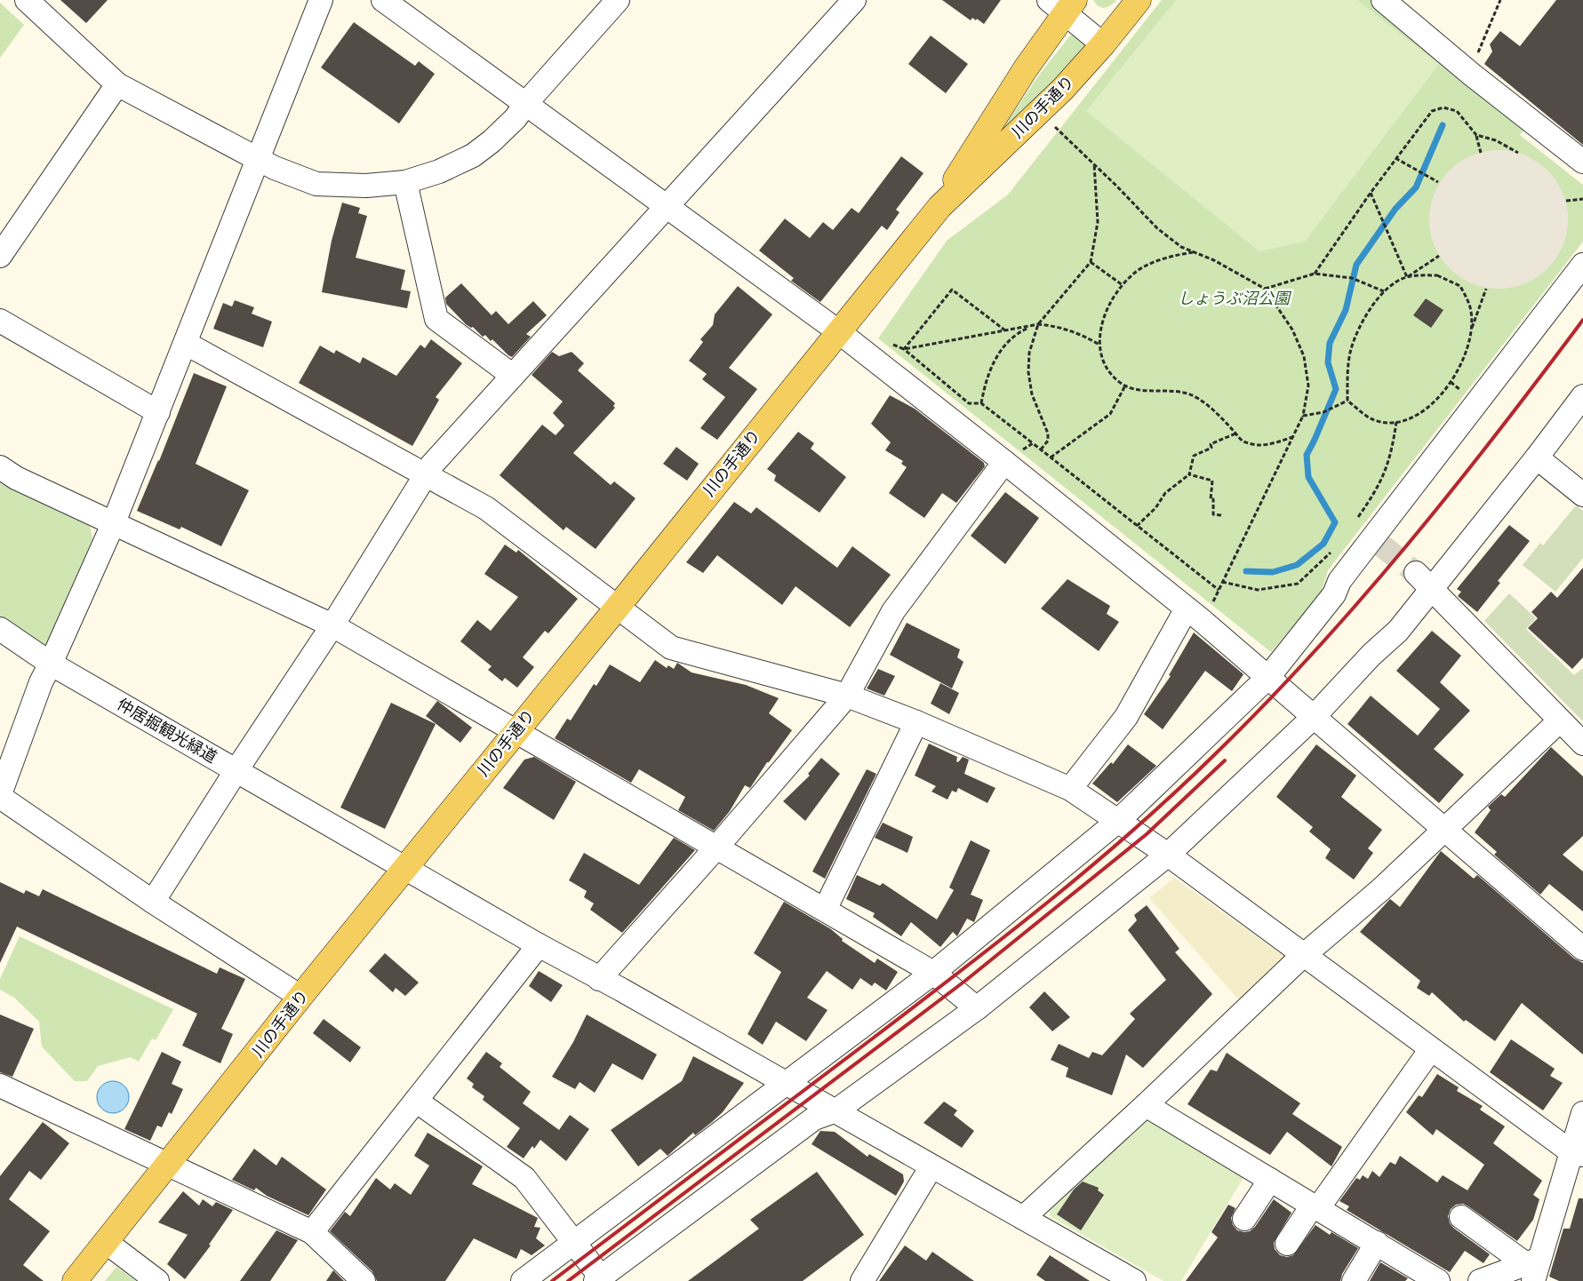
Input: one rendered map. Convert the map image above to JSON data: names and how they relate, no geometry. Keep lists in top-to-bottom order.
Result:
{
  "streets": {
    "main road": ["川の手通り"],
    "street": ["仲居掘観光緑道"]
  },
  "crossings": [
    ["川の手通り", "仲居掘観光緑道"]
  ],
  "parks": ["しょうぶ沼公園"]
}
